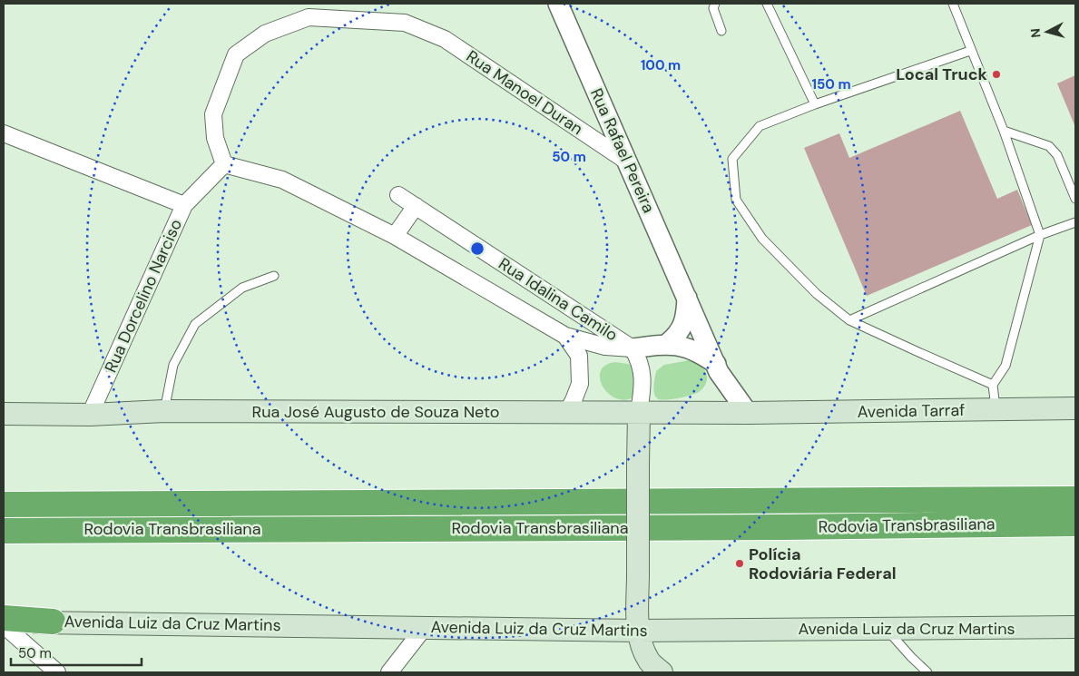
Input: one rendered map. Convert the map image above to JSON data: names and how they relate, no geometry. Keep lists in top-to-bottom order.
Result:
{
  "streets": {
    "highway": ["Rodovia Transbrasiliana"],
    "main road": ["Avenida Tarraf", "Rua José Augusto de Souza Neto", "Avenida Luiz da Cruz Martins"],
    "street": [
      "Rua Manoel Duran",
      "Rua Rafael Pereira",
      "Rua Dorcelino Narciso",
      "Rua Idalina Camilo"
    ]
  },
  "crossings": [
    ["Rua Manoel Duran", "Rua Rafael Pereira"],
    ["Rua Manoel Duran", "Rua Idalina Camilo"],
    ["Rua Rafael Pereira", "Rua Idalina Camilo"],
    ["Rua Rafael Pereira", "Avenida Tarraf"],
    ["Rua Rafael Pereira", "Rua José Augusto de Souza Neto"],
    ["Rua Dorcelino Narciso", "Rua José Augusto de Souza Neto"],
    ["Rua Idalina Camilo", "Rua José Augusto de Souza Neto"],
    ["Avenida Tarraf", "Rua José Augusto de Souza Neto"]
  ],
  "places": ["Local Truck", "Polícia Rodoviária Federal"],
  "scale_bar": "50 m",
  "north": "left",
  "rings": ["100 m", "150 m", "50 m"]
}
